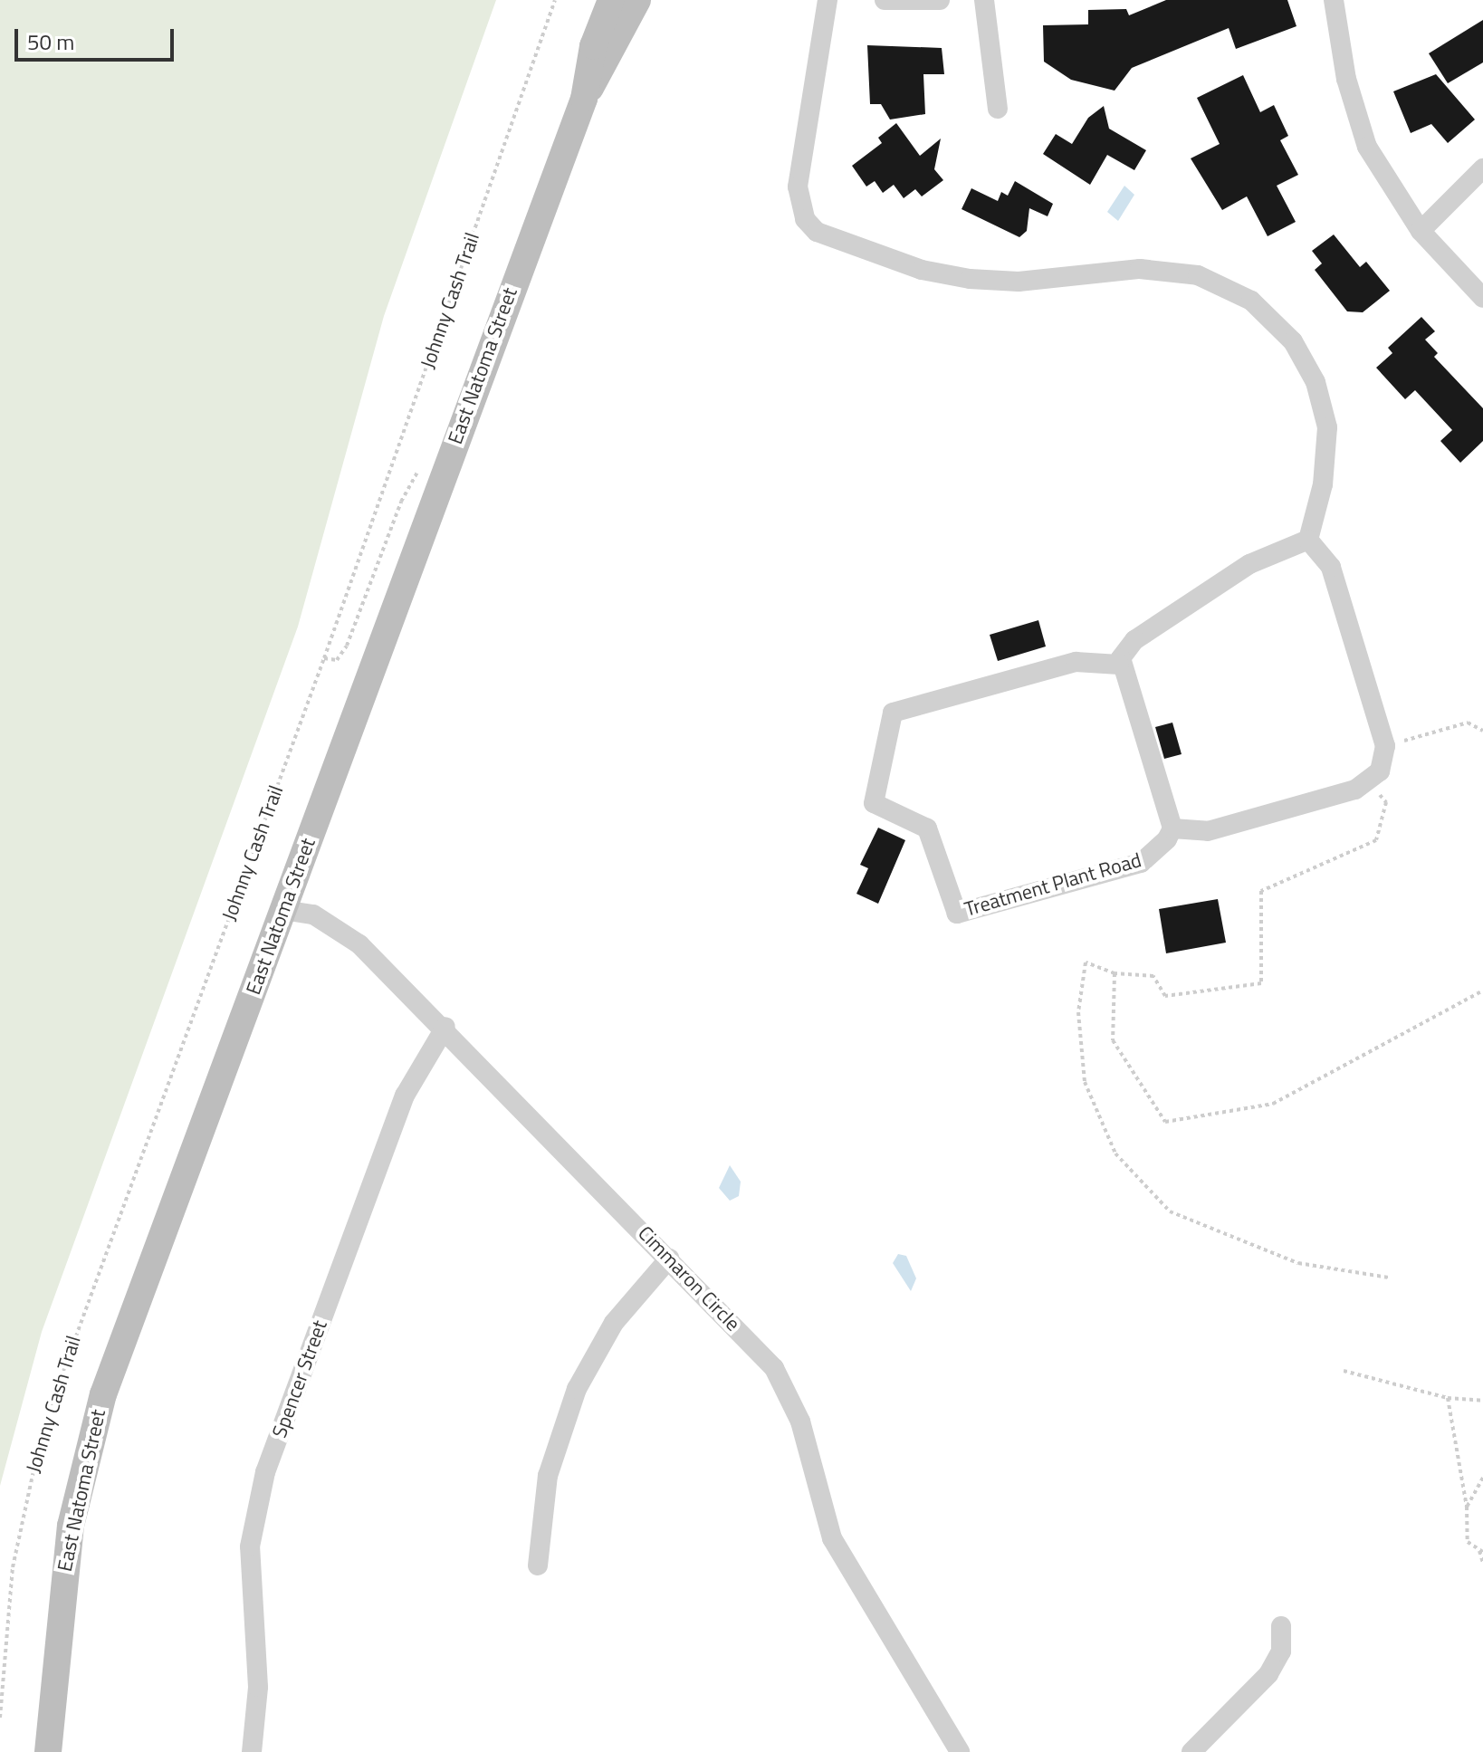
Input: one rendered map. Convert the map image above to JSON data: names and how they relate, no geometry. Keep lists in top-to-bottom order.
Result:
{
  "streets": {
    "main road": ["East Natoma Street"],
    "street": ["Treatment Plant Road", "Cimmaron Circle", "Spencer Street"],
    "path": ["Johnny Cash Trail"]
  },
  "crossings": [
    ["East Natoma Street", "Cimmaron Circle"],
    ["Cimmaron Circle", "Spencer Street"]
  ],
  "scale_bar": "50 m"
}
